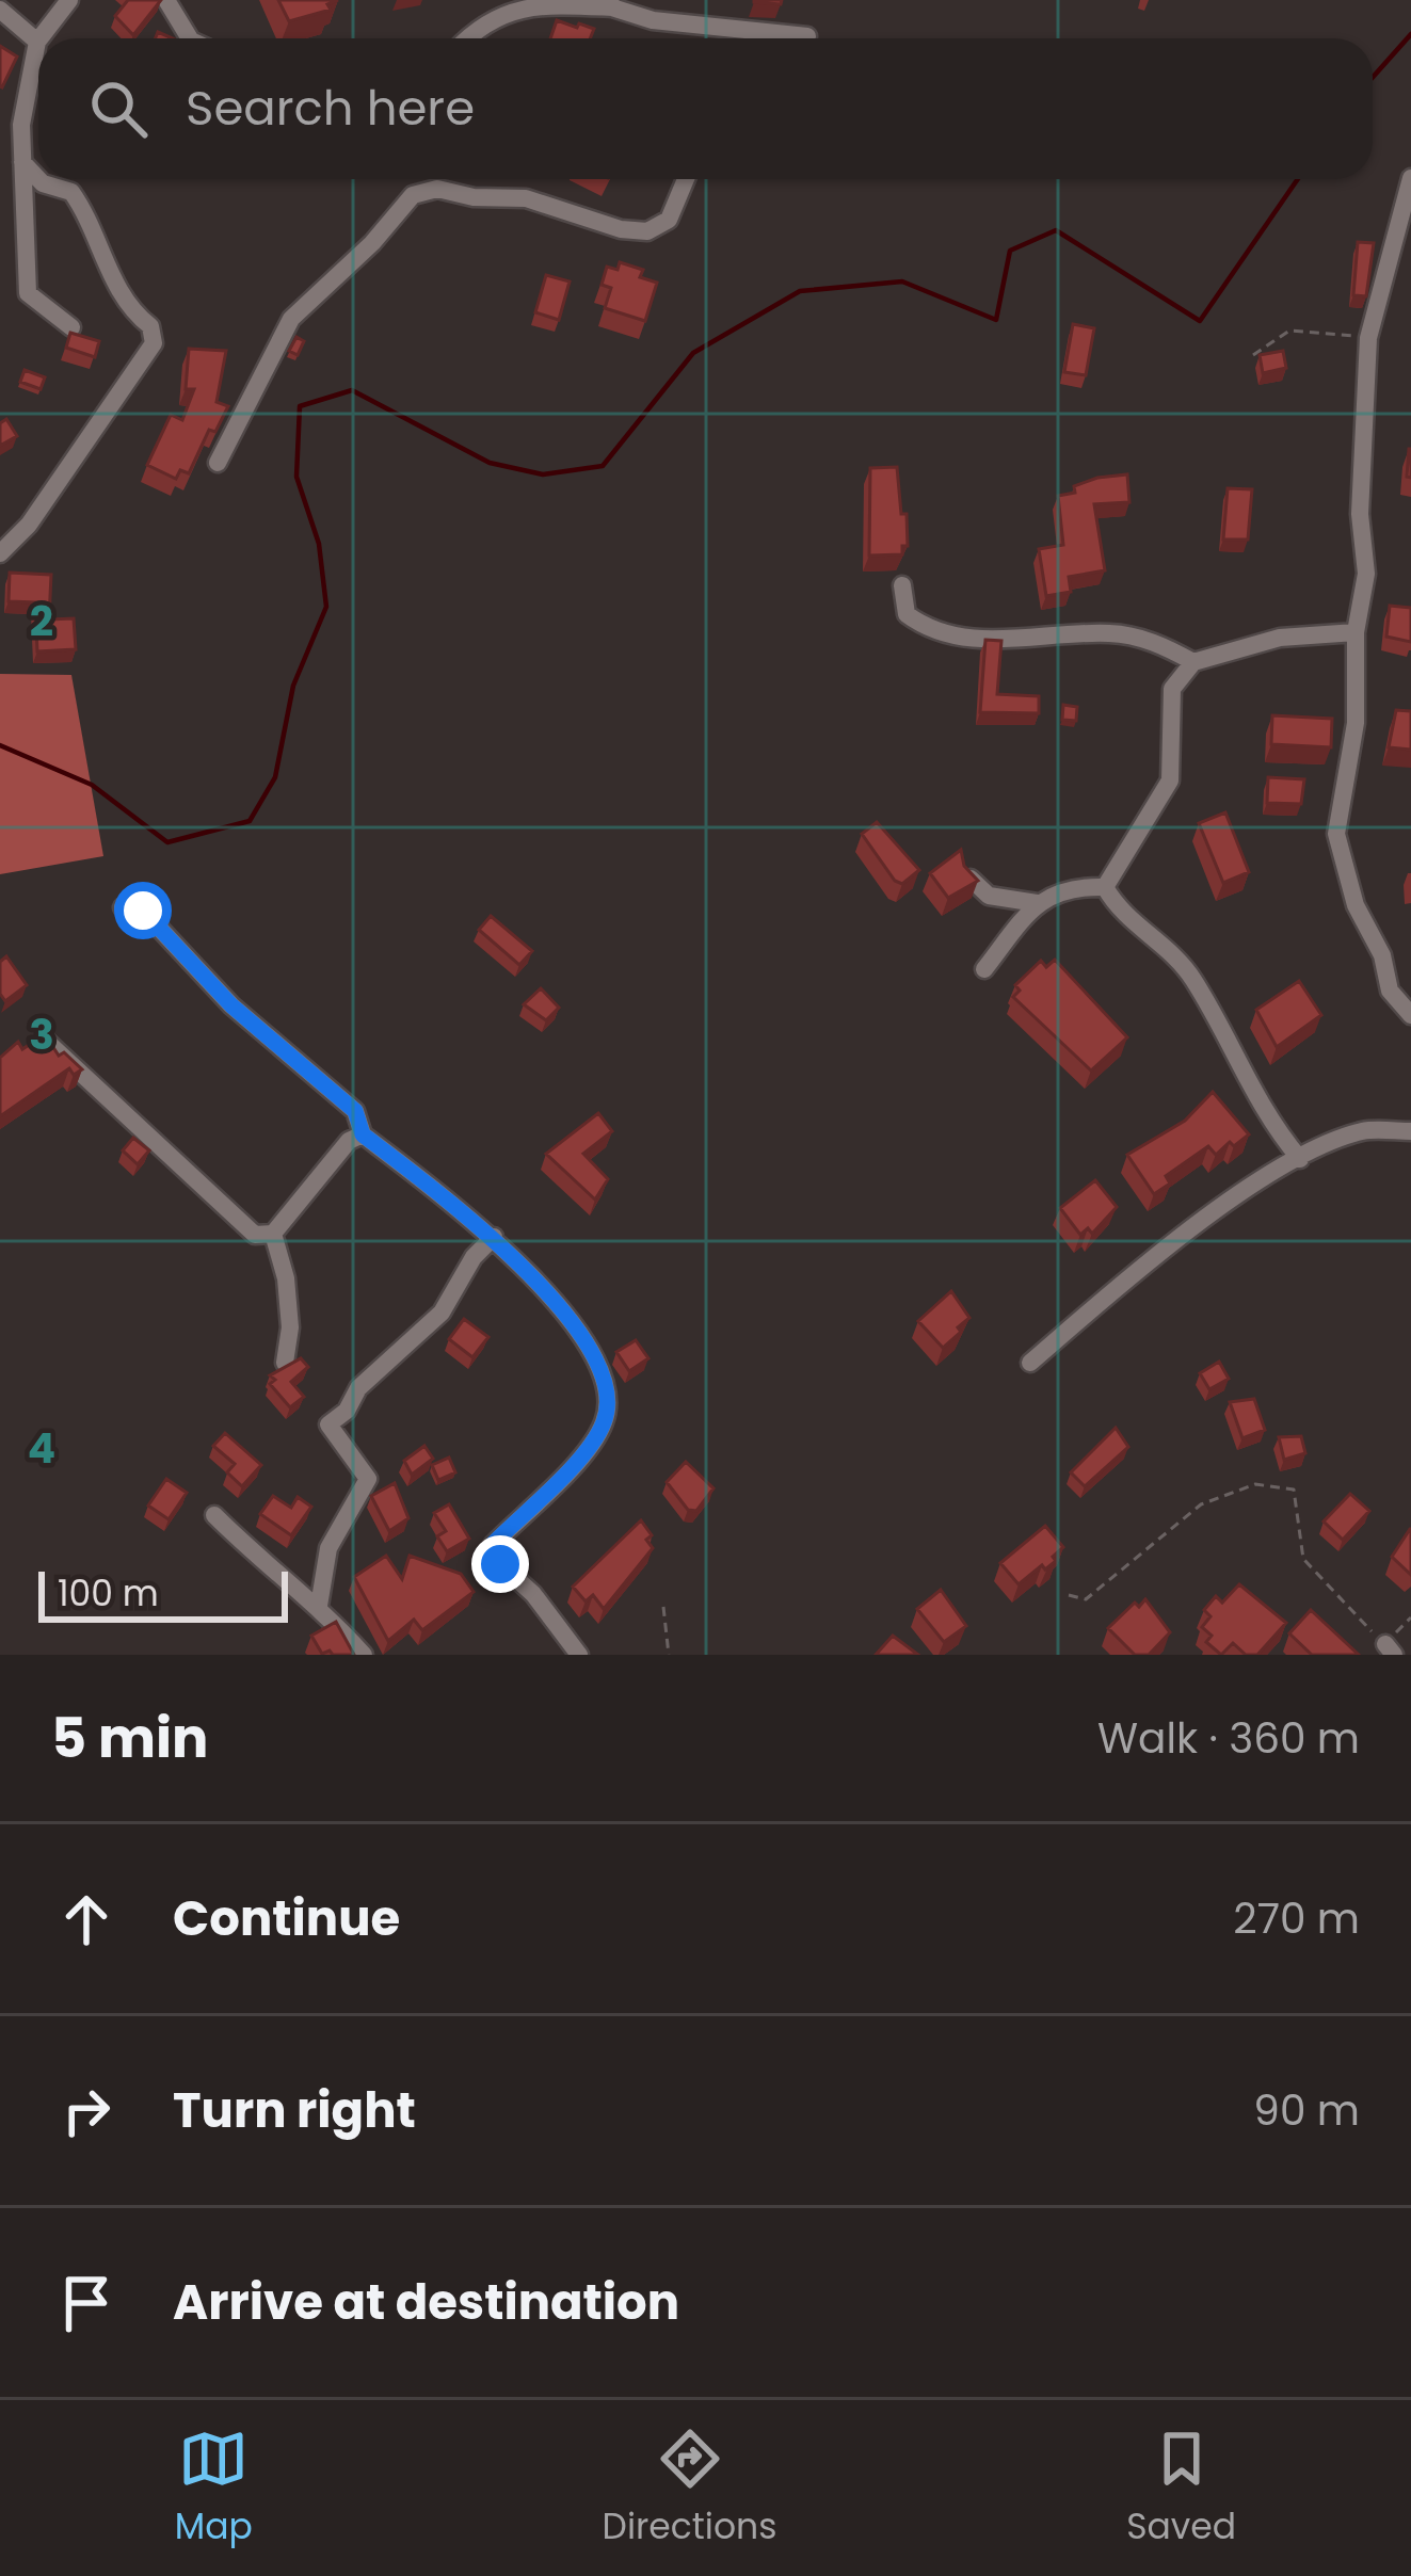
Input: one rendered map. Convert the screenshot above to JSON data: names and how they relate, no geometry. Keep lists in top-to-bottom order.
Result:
{
  "scale_bar": "100 m",
  "page": {
    "search": "Search here",
    "scale": "100 m",
    "heading": ["5 min", "Walk · 360 m"],
    "list": [
      ["Continue", "270 m"],
      ["Turn right", "90 m"],
      "Arrive at destination"
    ],
    "nav": ["Map", "Directions", "Saved"]
  },
  "grid": {
    "rows": ["2", "3", "4"]
  }
}
